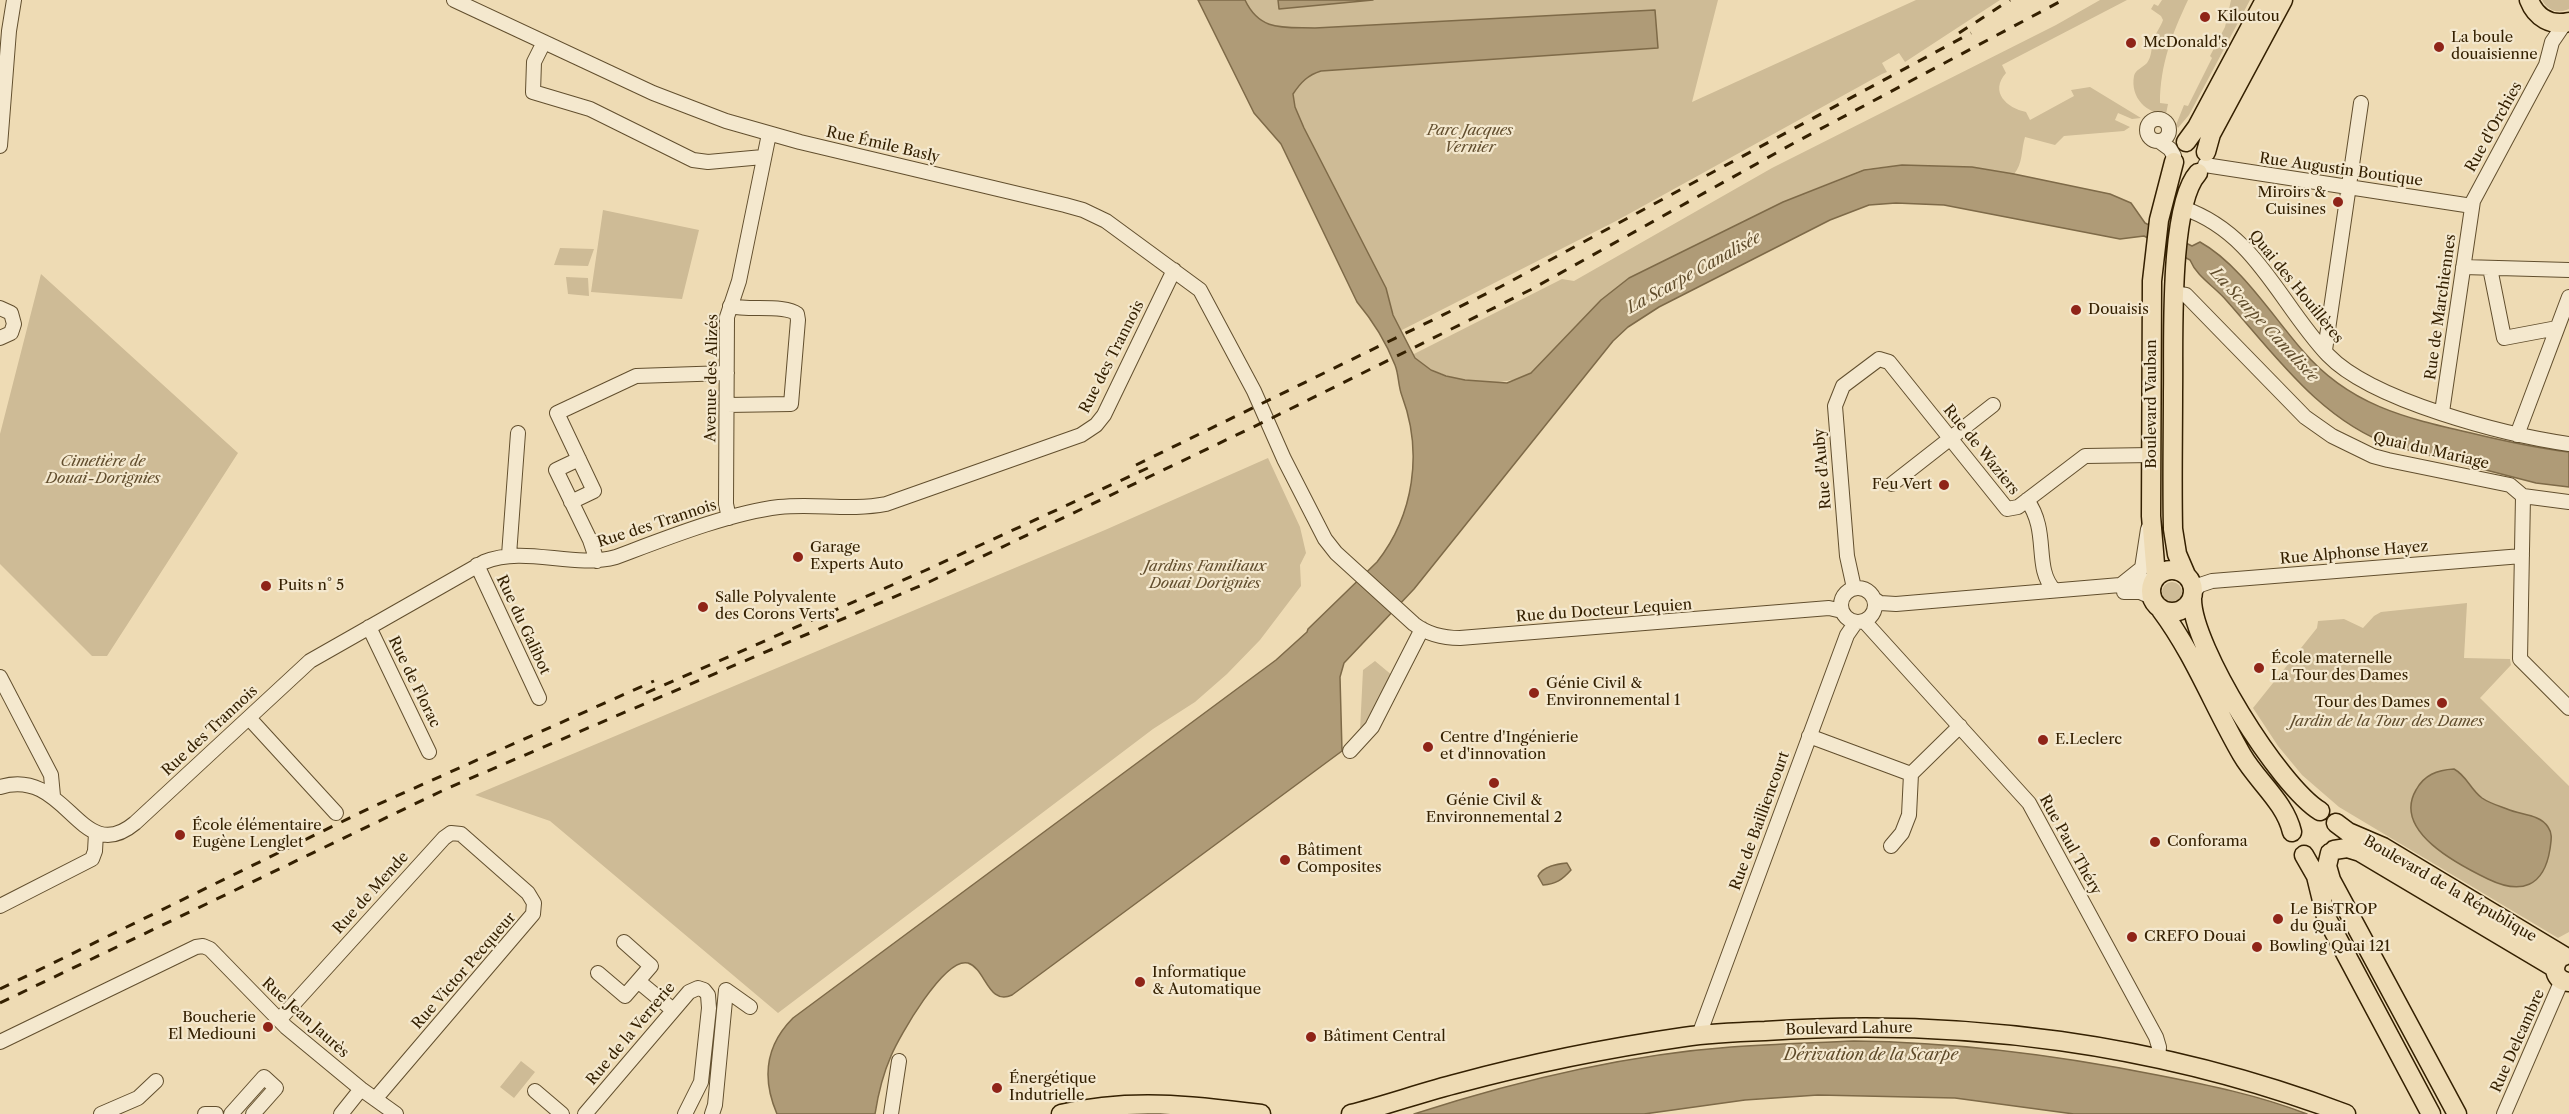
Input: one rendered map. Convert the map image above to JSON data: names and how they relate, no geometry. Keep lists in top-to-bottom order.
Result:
{
  "streets": {
    "main road": ["Boulevard Vauban", "Boulevard de la République", "Boulevard Lahure"],
    "street": [
      "Rue d'Orchies",
      "Rue Émile Basly",
      "Rue Augustin Boutique",
      "Quai des Houillères",
      "Rue de Marchiennes",
      "Rue des Trannois",
      "Avenue des Alizés",
      "Rue de Waziers",
      "Quai du Mariage",
      "Rue d'Auby",
      "Rue Alphonse Hayez",
      "Rue du Docteur Lequien",
      "Rue du Galibot",
      "Rue de Florac",
      "Rue de Bailliencourt",
      "Rue Paul Théry",
      "Rue de Mende",
      "Rue Victor Pecqueur",
      "Rue Jean Jaurès",
      "Rue de la Verrerie",
      "Rue Delcambre"
    ]
  },
  "crossings": [
    ["Rue d'Orchies", "Rue Augustin Boutique"],
    ["Rue d'Orchies", "Rue de Marchiennes"],
    ["Rue Émile Basly", "Rue des Trannois"],
    ["Rue Émile Basly", "Avenue des Alizés"],
    ["Rue Émile Basly", "Rue du Docteur Lequien"],
    ["Rue Augustin Boutique", "Rue de Marchiennes"],
    ["Rue Augustin Boutique", "Boulevard Vauban"],
    ["Quai des Houillères", "Rue de Marchiennes"],
    ["Quai des Houillères", "Boulevard Vauban"],
    ["Rue des Trannois", "Avenue des Alizés"],
    ["Rue des Trannois", "Rue du Galibot"],
    ["Rue des Trannois", "Rue de Florac"],
    ["Boulevard Vauban", "Quai du Mariage"],
    ["Boulevard Vauban", "Rue Alphonse Hayez"],
    ["Boulevard Vauban", "Boulevard de la République"],
    ["Rue de Waziers", "Rue d'Auby"],
    ["Rue d'Auby", "Rue du Docteur Lequien"],
    ["Rue d'Auby", "Rue de Bailliencourt"],
    ["Rue d'Auby", "Rue Paul Théry"],
    ["Rue du Docteur Lequien", "Rue de Bailliencourt"],
    ["Rue du Docteur Lequien", "Rue Paul Théry"],
    ["Rue de Bailliencourt", "Rue Paul Théry"],
    ["Rue de Bailliencourt", "Boulevard Lahure"],
    ["Rue Paul Théry", "Boulevard Lahure"],
    ["Boulevard de la République", "Rue Delcambre"],
    ["Rue de Mende", "Rue Victor Pecqueur"],
    ["Rue de Mende", "Rue Jean Jaurès"],
    ["Rue Victor Pecqueur", "Rue Jean Jaurès"]
  ],
  "water": ["La Scarpe Canalisée", "Dérivation de la Scarpe"],
  "parks": [
    "Parc Jacques Vernier",
    "Cimetière de Douai-Dorignies",
    "Jardins Familiaux Douai Dorignies",
    "Jardin de la Tour des Dames"
  ],
  "places": [
    "Kiloutou",
    "McDonald's",
    "La boule douaisienne",
    "Miroirs & Cuisines",
    "Douaisis",
    "Feu Vert",
    "Garage Experts Auto",
    "Puits n° 5",
    "Salle Polyvalente des Corons Verts",
    "École maternelle La Tour des Dames",
    "Génie Civil & Environnemental 1",
    "Tour des Dames",
    "E.Leclerc",
    "Centre d'Ingénierie et d'innovation",
    "Génie Civil & Environnemental 2",
    "École élémentaire Eugène Lenglet",
    "Conforama",
    "Bâtiment Composites",
    "Le BisTROP du Quai",
    "CREFO Douai",
    "Bowling Quai 121",
    "Informatique & Automatique",
    "Boucherie El Mediouni",
    "Bâtiment Central",
    "Énergétique Indutrielle"
  ]
}
